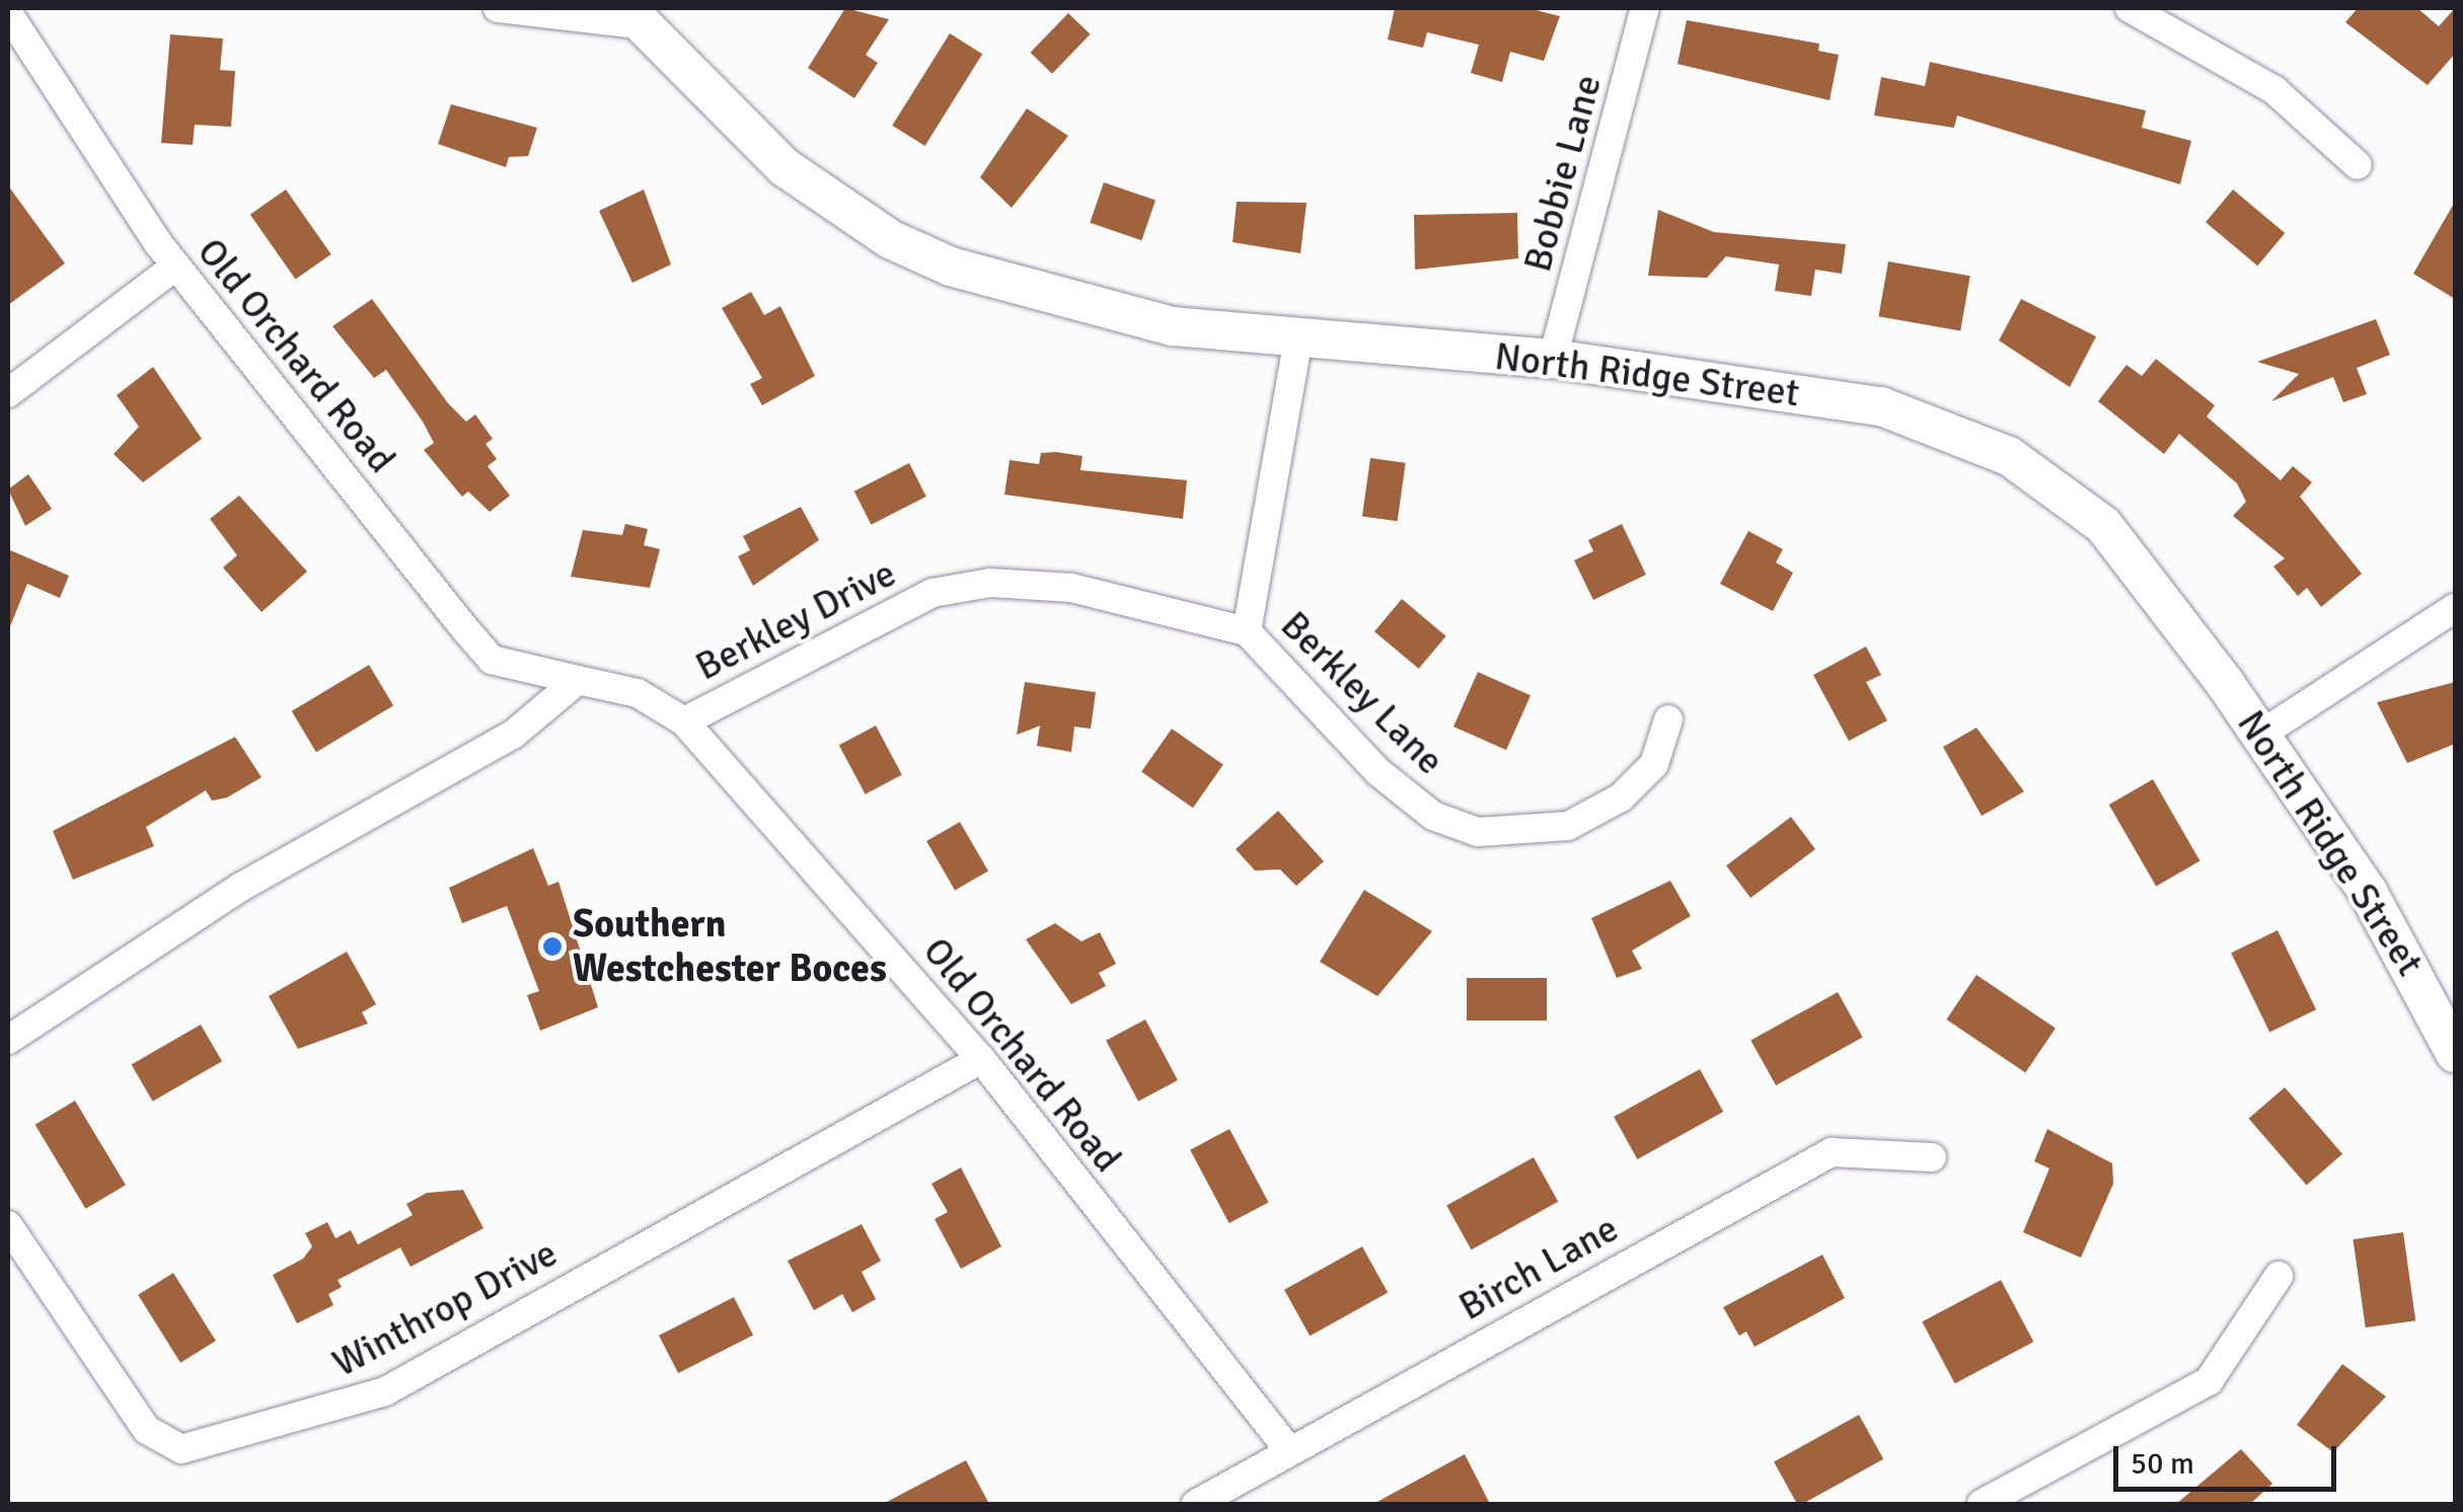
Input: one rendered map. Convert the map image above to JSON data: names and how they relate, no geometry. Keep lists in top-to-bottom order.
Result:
{
  "streets": {
    "street": [
      "Bobbie Lane",
      "Old Orchard Road",
      "North Ridge Street",
      "Berkley Drive",
      "Berkley Lane",
      "Birch Lane",
      "Winthrop Drive"
    ]
  },
  "crossings": [
    ["Bobbie Lane", "North Ridge Street"],
    ["Old Orchard Road", "Berkley Drive"],
    ["Old Orchard Road", "Birch Lane"],
    ["Old Orchard Road", "Winthrop Drive"],
    ["Berkley Drive", "Berkley Lane"]
  ],
  "places": ["Southern Westchester Boces"],
  "scale_bar": "50 m"
}
